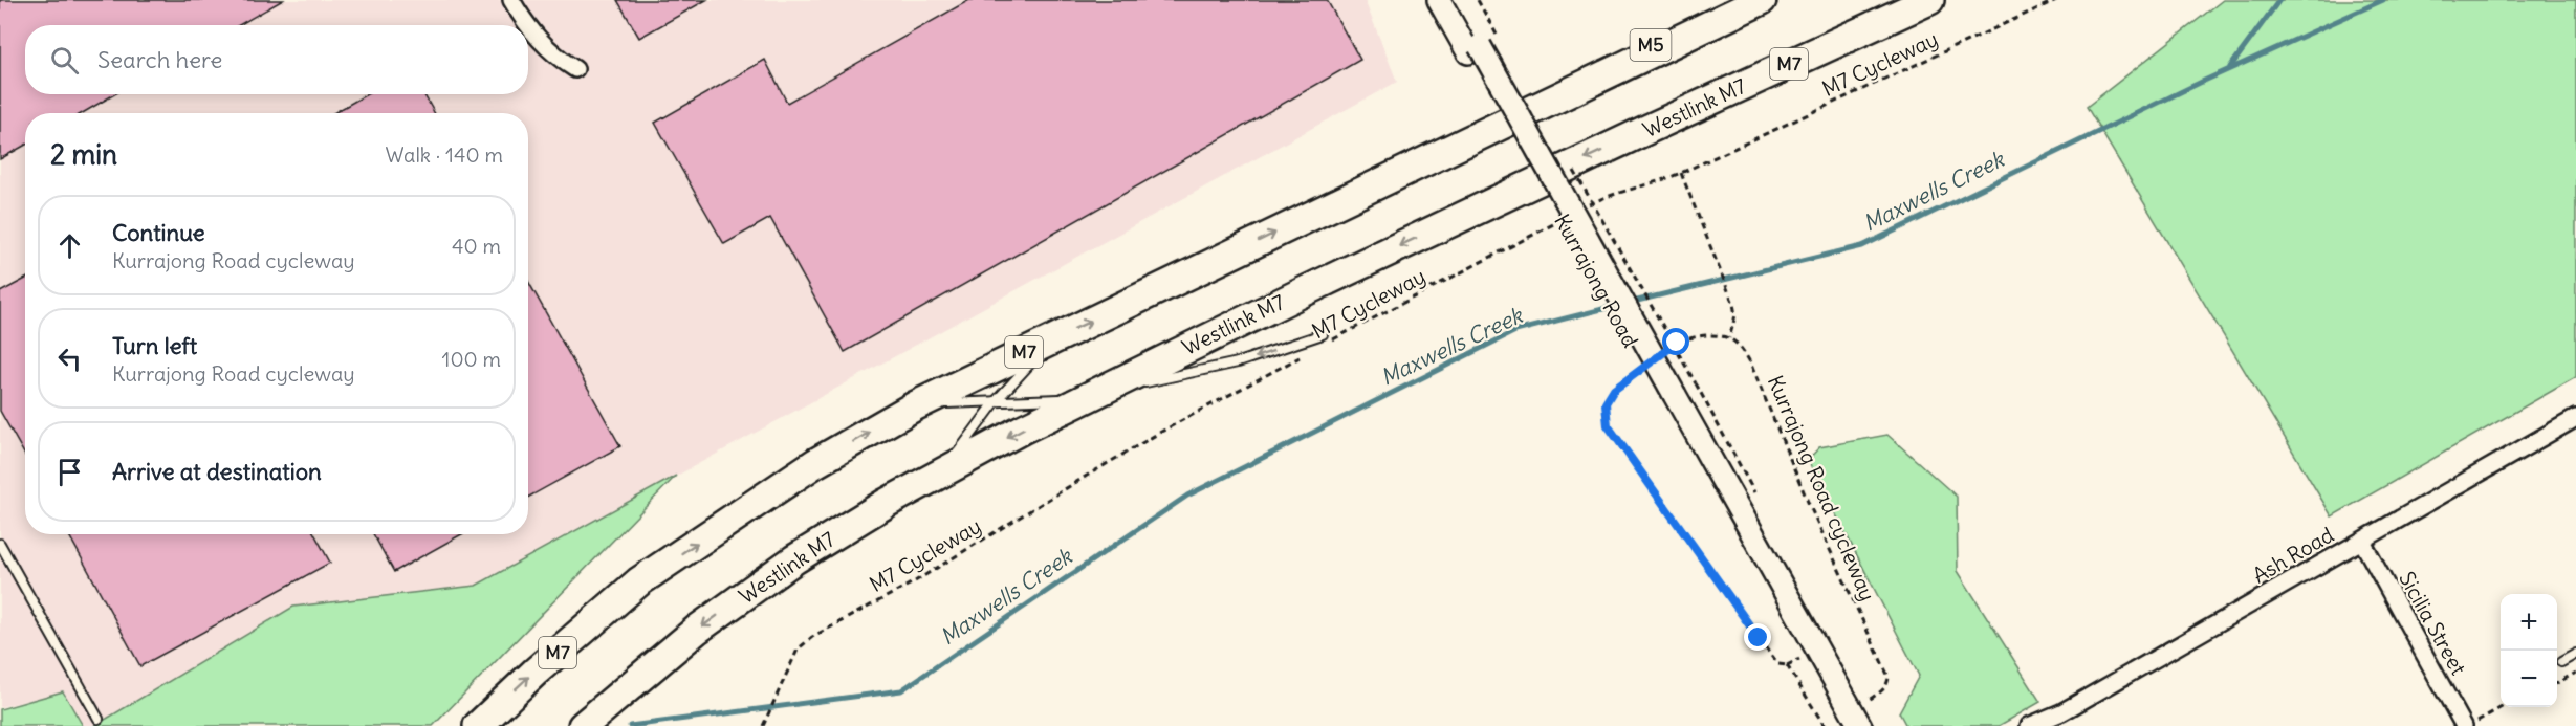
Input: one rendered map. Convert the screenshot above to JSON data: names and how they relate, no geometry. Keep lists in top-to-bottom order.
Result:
{
  "streets": {
    "highway": ["M5", "M7", "Westlink M7"],
    "main road": ["Kurrajong Road"],
    "street": ["Ash Road", "Sicilia Street"],
    "path": ["M7 Cycleway", "Kurrajong Road cycleway"]
  },
  "crossings": [
    ["M5", "M7"],
    ["M7", "Westlink M7"],
    ["Ash Road", "Sicilia Street"]
  ],
  "water": ["Maxwells Creek"],
  "page": {
    "search": "Search here",
    "heading": ["2 min", "Walk · 140 m"],
    "list": [
      ["Continue", "Kurrajong Road cycleway", "40 m"],
      ["Turn left", "Kurrajong Road cycleway", "100 m"],
      "Arrive at destination"
    ],
    "map_buttons": ["+", "−"]
  }
}
